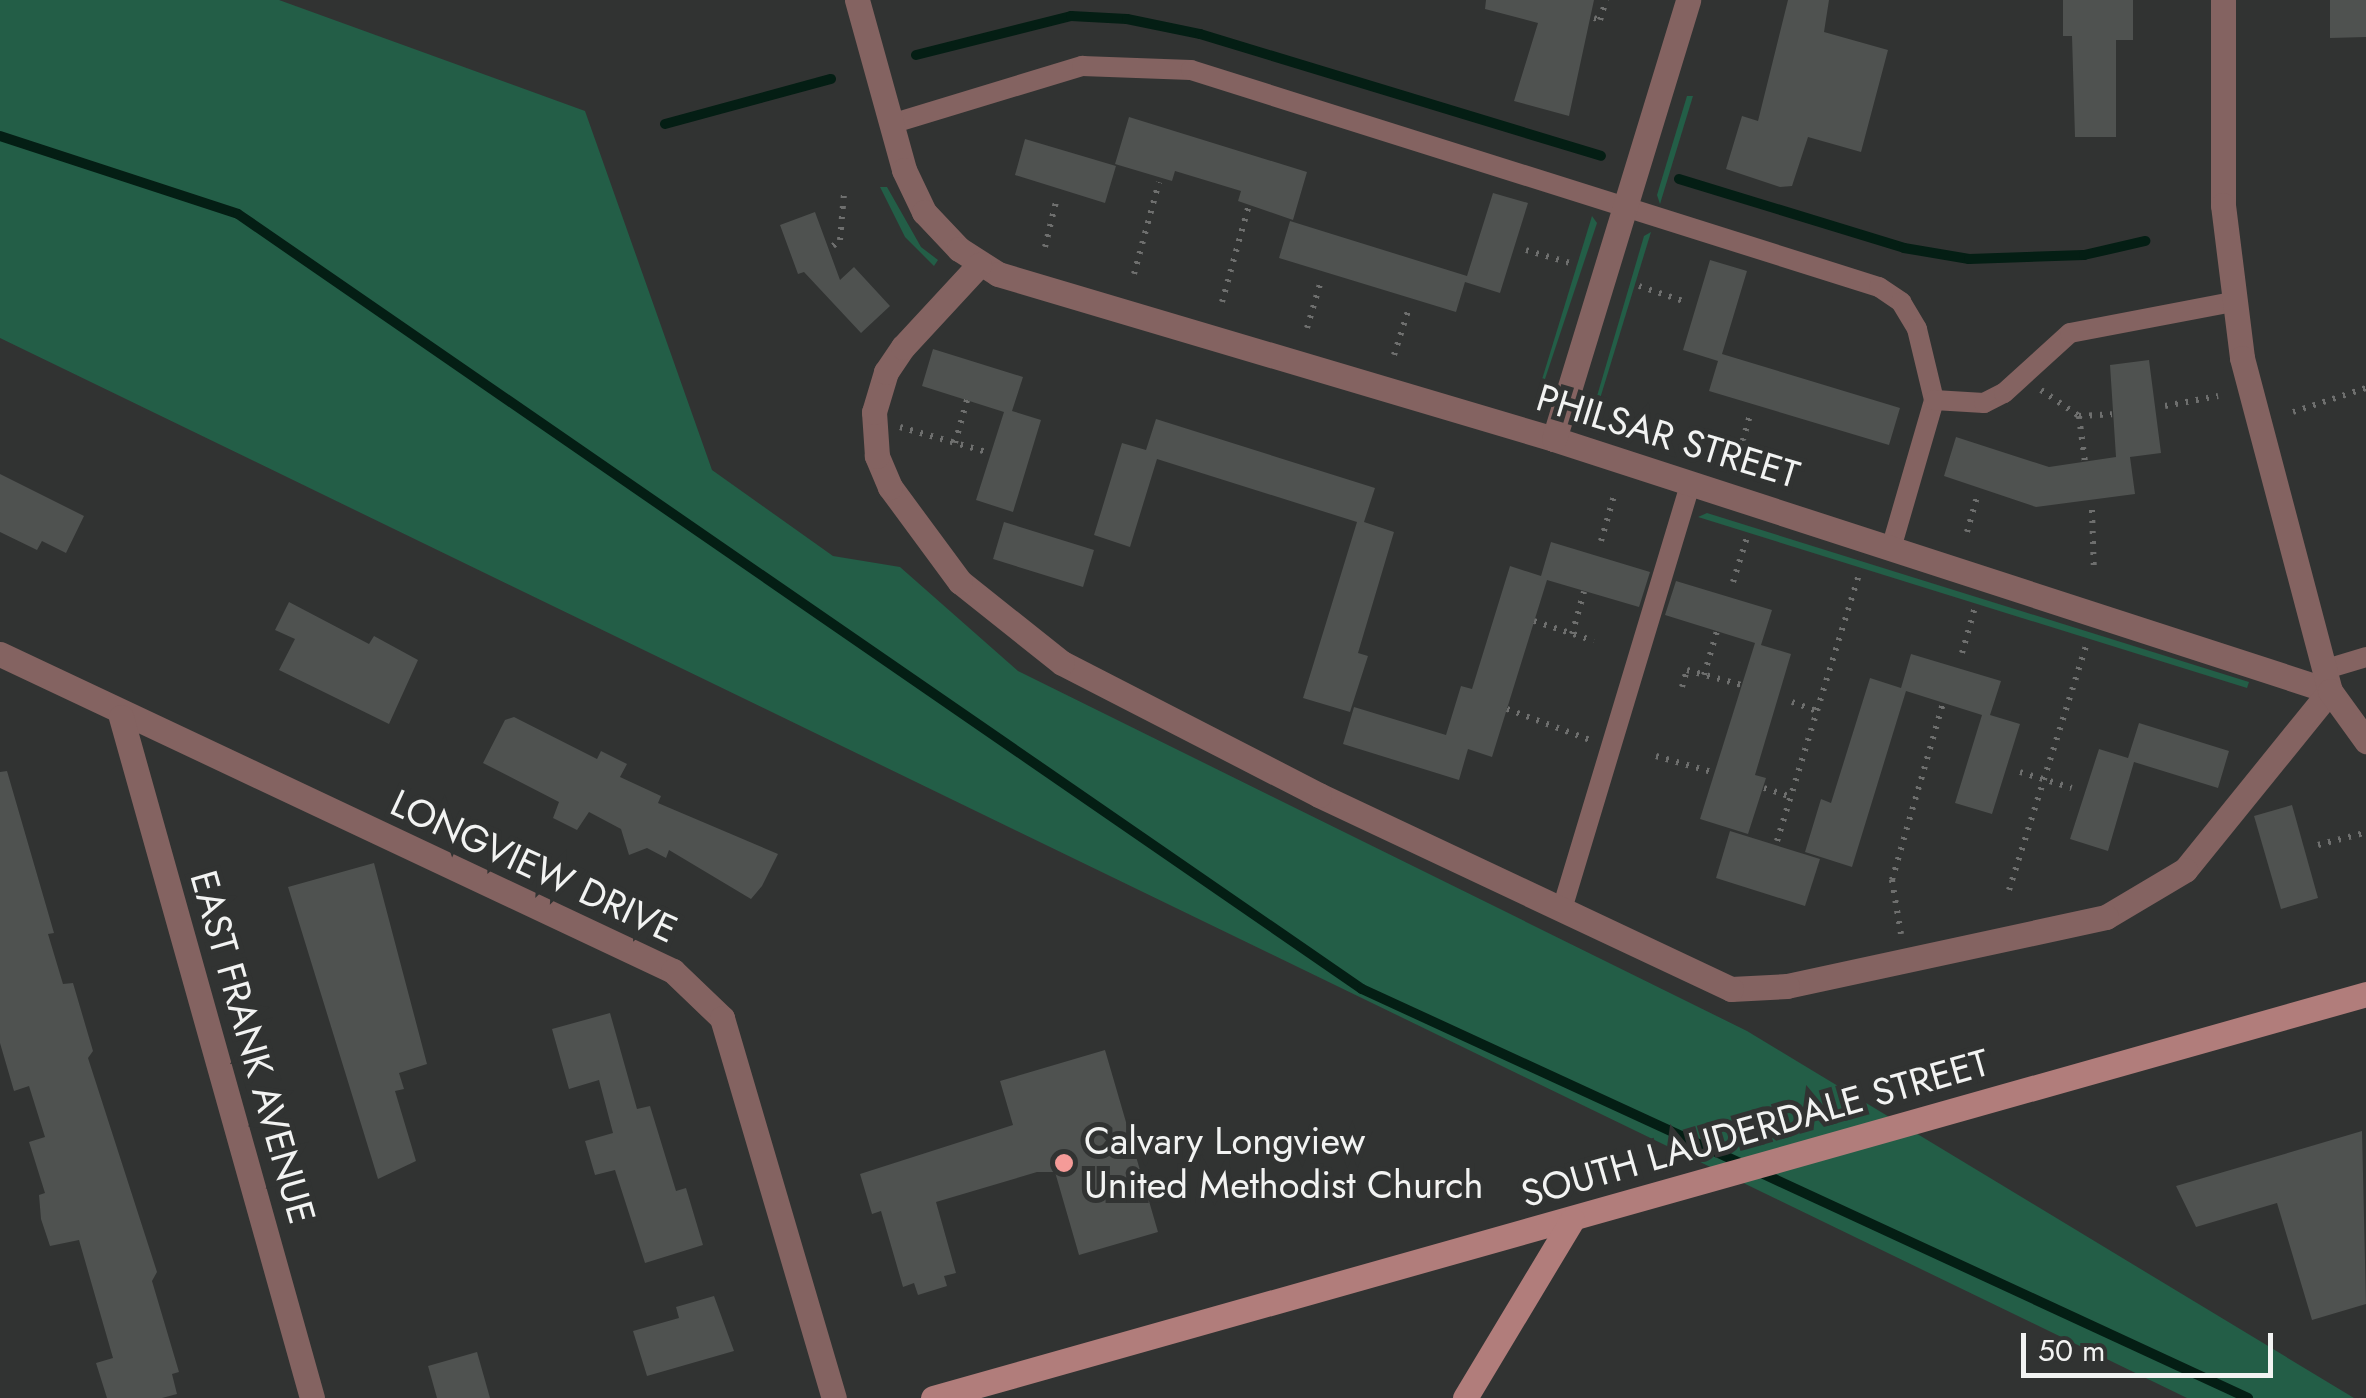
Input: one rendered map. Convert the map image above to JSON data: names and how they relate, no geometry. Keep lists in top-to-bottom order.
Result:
{
  "streets": {
    "street": [
      "PHILSAR STREET",
      "LONGVIEW DRIVE",
      "EAST FRANK AVENUE",
      "SOUTH LAUDERDALE STREET"
    ]
  },
  "crossings": [
    ["LONGVIEW DRIVE", "EAST FRANK AVENUE"]
  ],
  "places": ["Calvary Longview United Methodist Church"],
  "scale_bar": "50 m"
}
